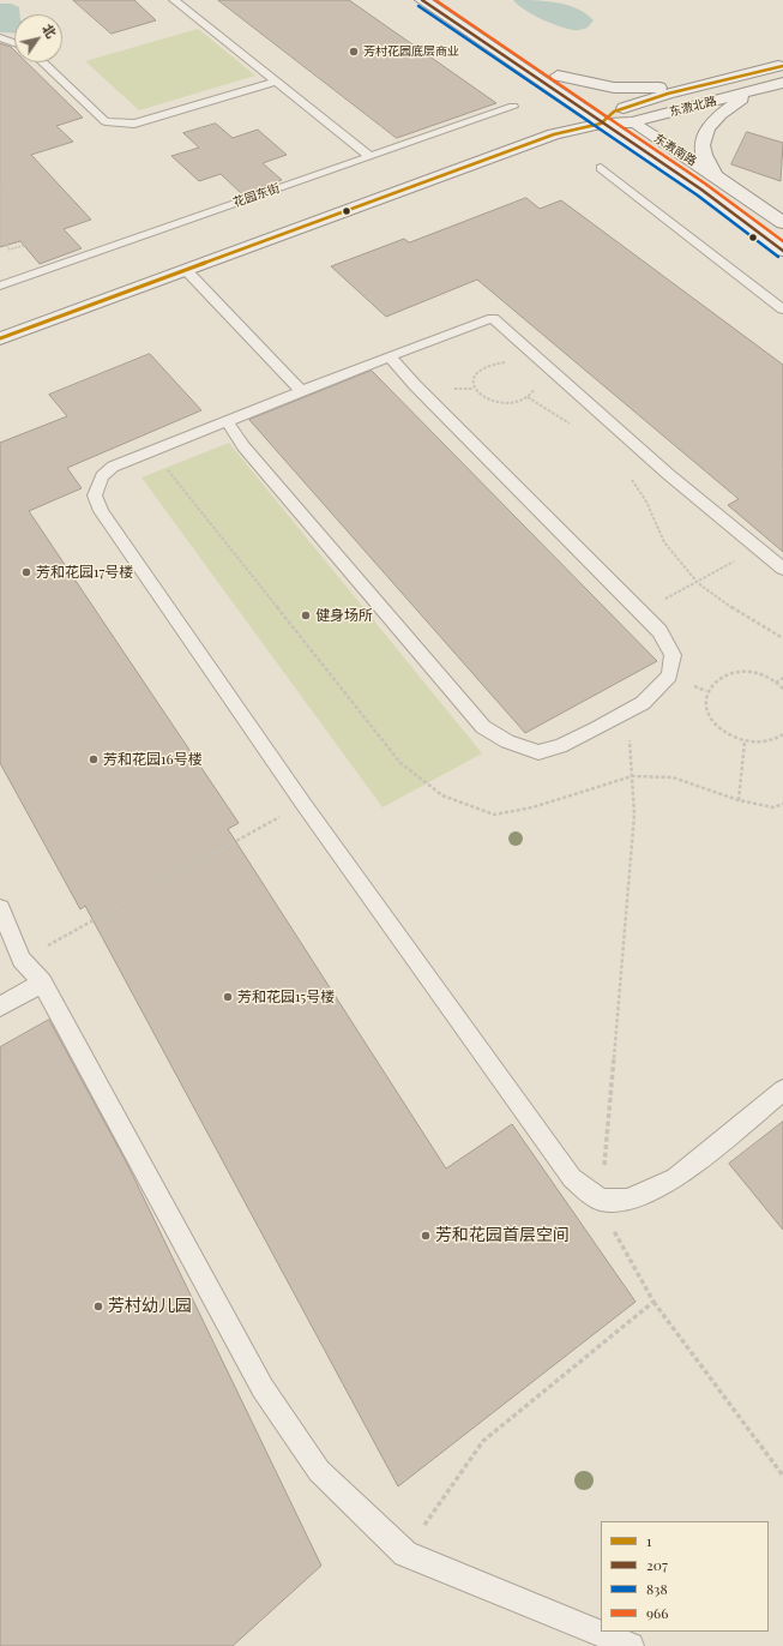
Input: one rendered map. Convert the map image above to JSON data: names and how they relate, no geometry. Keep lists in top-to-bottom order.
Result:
{
  "streets": {
    "street": ["东漖北路", "东漖南路"],
    "lane": ["花园东街"]
  },
  "crossings": [
    ["东漖北路", "东漖南路"]
  ],
  "places": [
    "芳村花园底层商业",
    "芳和花园17号楼",
    "健身场所",
    "芳和花园16号楼",
    "芳和花园15号楼",
    "芳和花园首层空间",
    "芳村幼儿园"
  ],
  "lines": [
    "transit line 207",
    "transit line 966",
    "transit line 838",
    "transit line 1"
  ],
  "legend": [
    "1",
    "207",
    "838",
    "966"
  ],
  "north": "top right"
}
